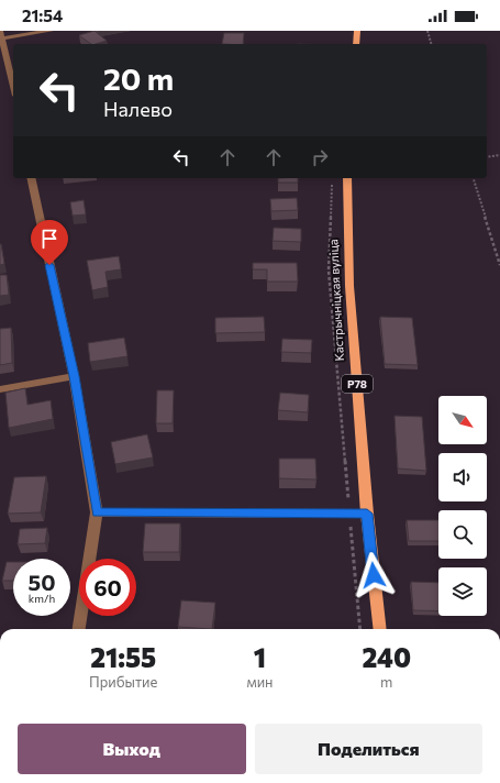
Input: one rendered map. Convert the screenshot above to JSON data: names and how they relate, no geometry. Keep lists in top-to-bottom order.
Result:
{
  "streets": {
    "main road": ["Кастрычніцкая вуліца", "Р78"]
  },
  "north": "bottom right",
  "page": {
    "status": "21:54",
    "turn": ["20 m", "Налево"],
    "speed": "50 km/h",
    "limit": "60",
    "eta": [
      "21:55",
      "Прибытие",
      "1",
      "мин",
      "240",
      "m"
    ],
    "buttons": ["Выход", "Поделиться"]
  }
}
